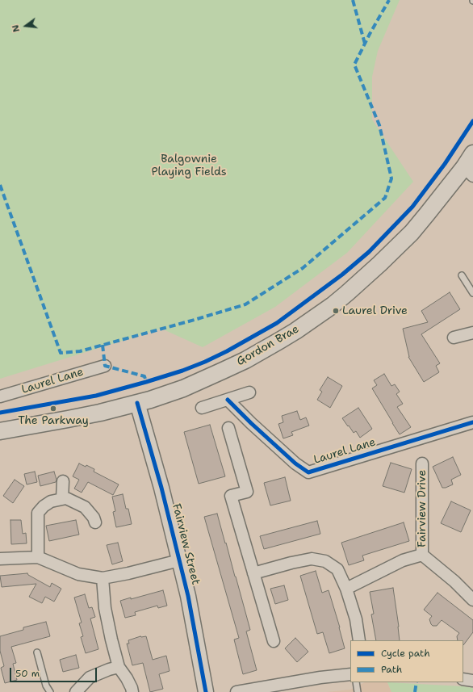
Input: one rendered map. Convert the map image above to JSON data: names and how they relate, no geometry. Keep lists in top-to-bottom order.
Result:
{
  "streets": {
    "main road": ["Gordon Brae"],
    "street": ["Laurel Lane", "Fairview Drive", "Fairview Street"]
  },
  "crossings": [
    ["Gordon Brae", "Fairview Street"]
  ],
  "parks": ["Balgownie Playing Fields"],
  "places": ["Laurel Drive", "The Parkway"],
  "legend": ["Cycle path", "Path"],
  "scale_bar": "50 m",
  "north": "left"
}
